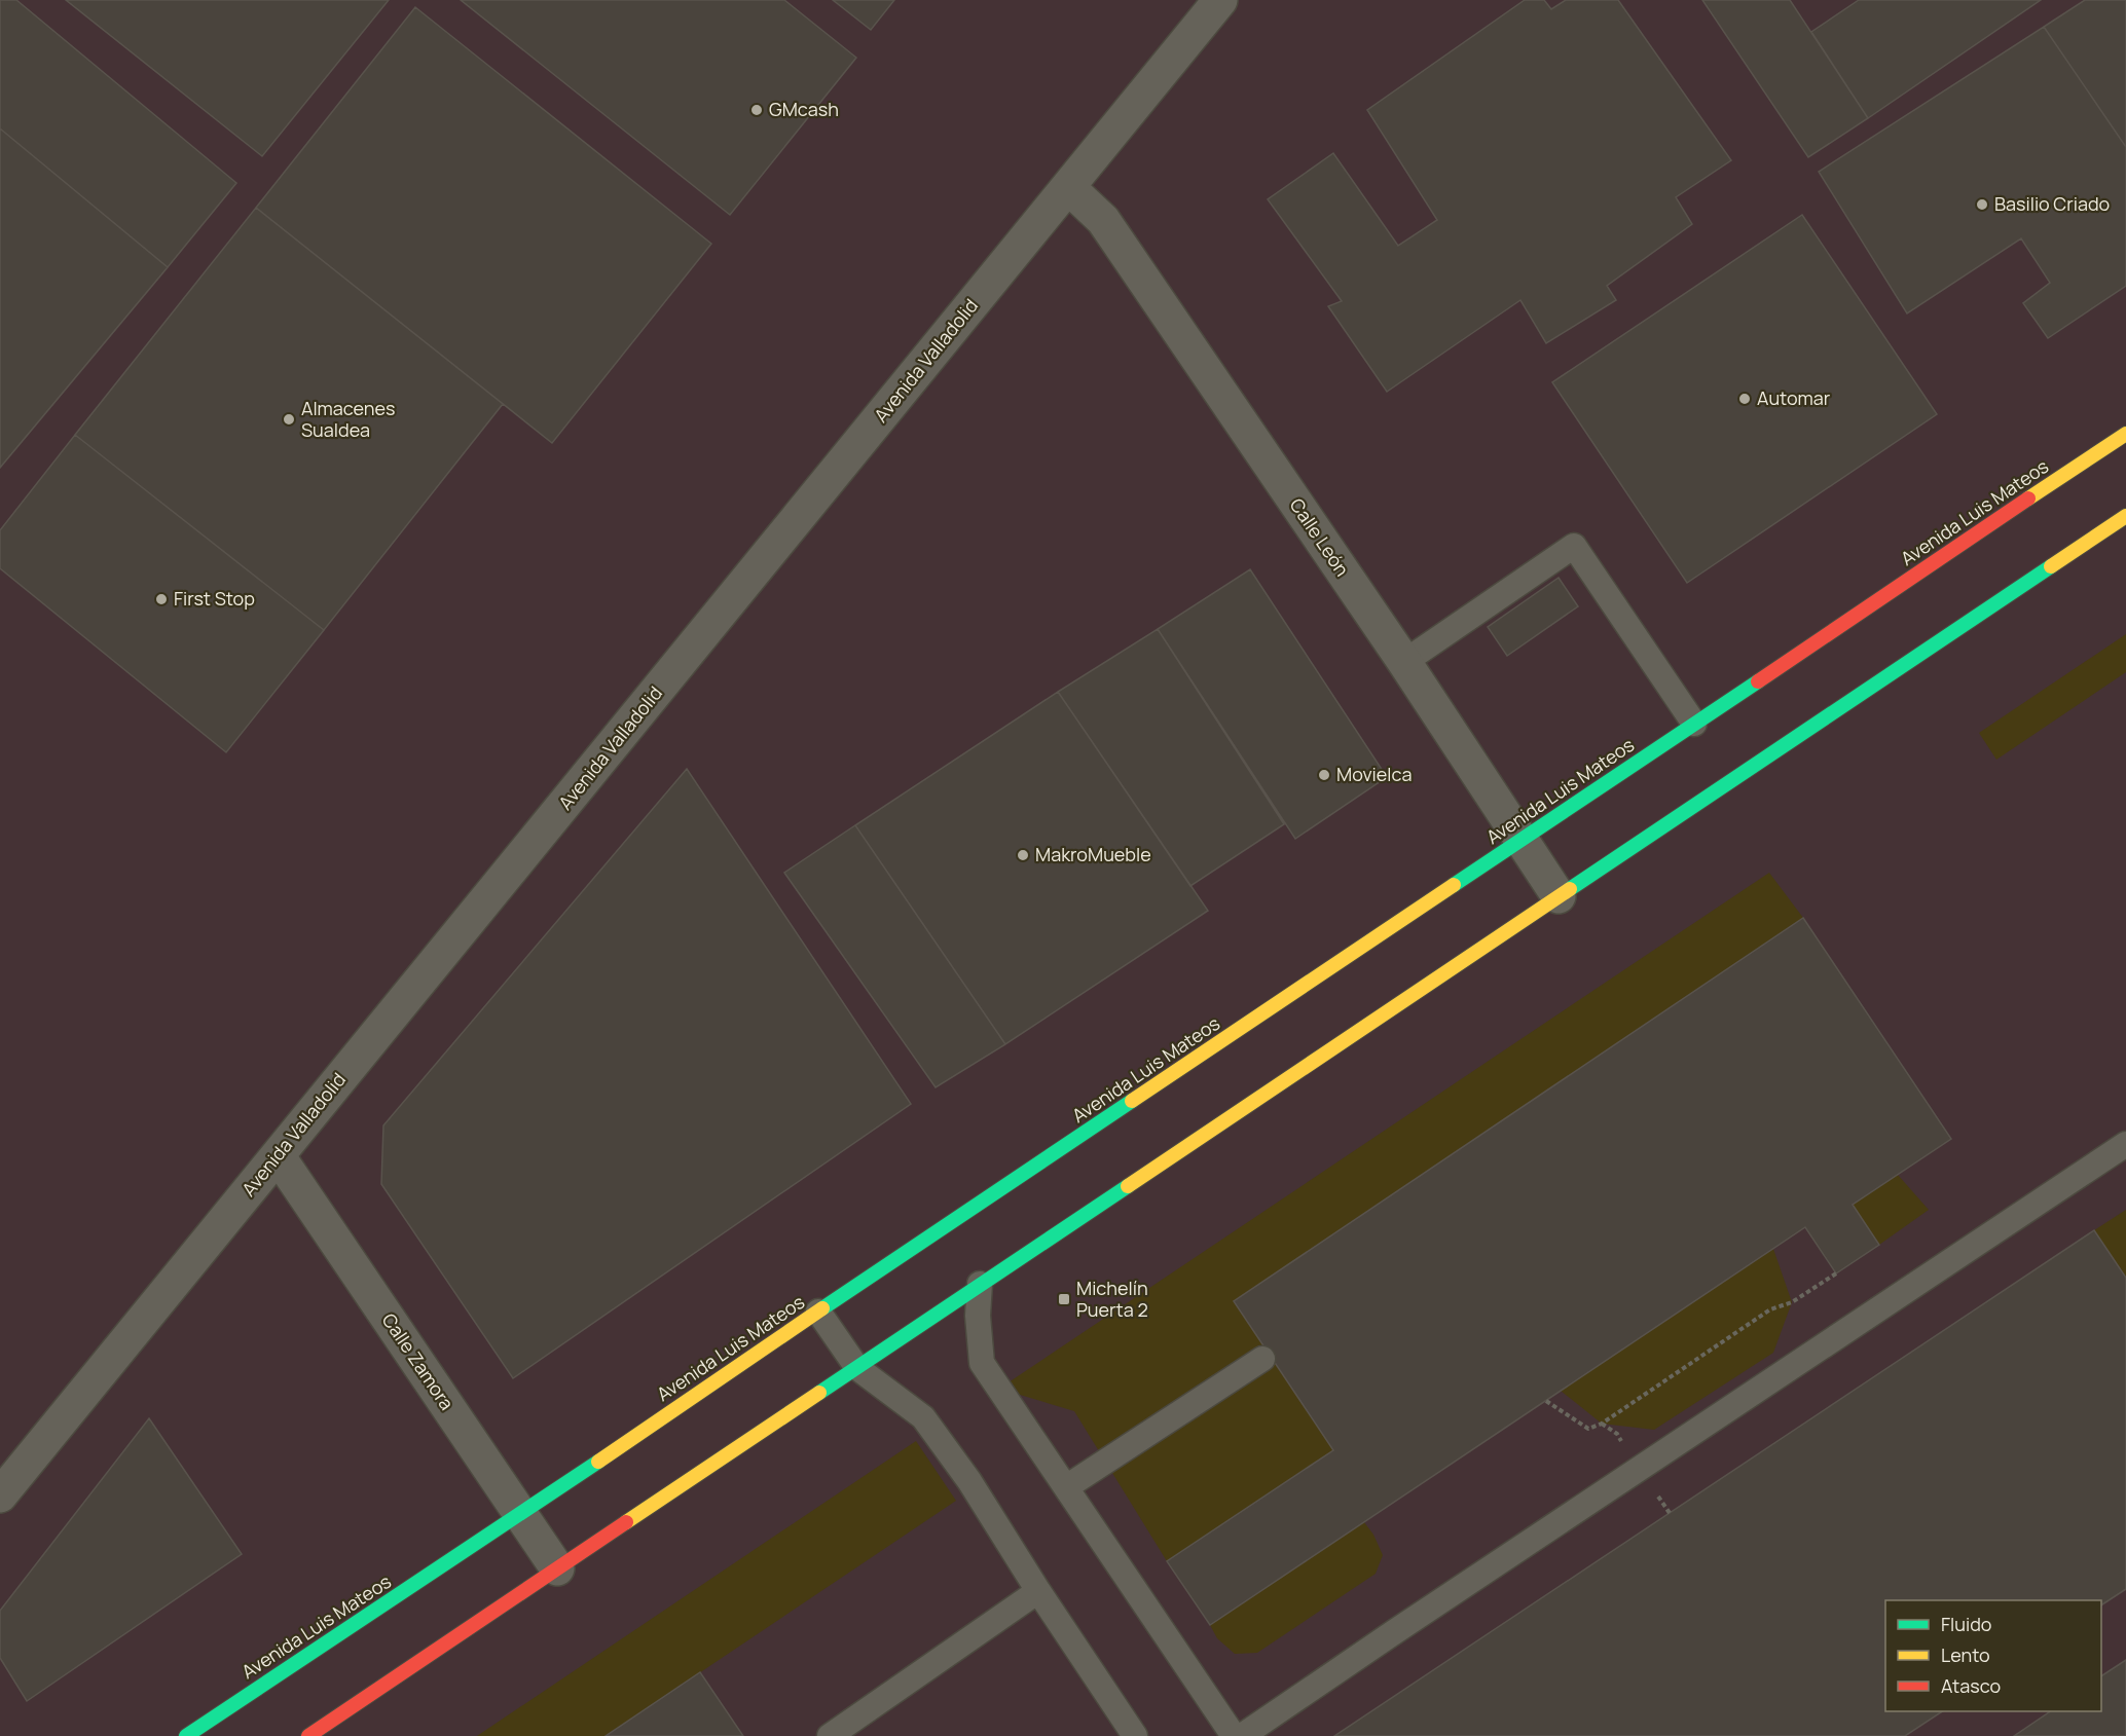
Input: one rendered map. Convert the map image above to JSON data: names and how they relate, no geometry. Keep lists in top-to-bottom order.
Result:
{
  "streets": {
    "highway": ["Avenida Luis Mateos"],
    "street": ["Avenida Valladolid", "Calle León", "Calle Zamora"]
  },
  "crossings": [
    ["Avenida Valladolid", "Calle León"],
    ["Avenida Valladolid", "Calle Zamora"],
    ["Avenida Luis Mateos", "Calle León"],
    ["Avenida Luis Mateos", "Calle Zamora"]
  ],
  "places": {
    "other": [
      "GMcash",
      "Basilio Criado",
      "Automar",
      "Almacenes Sualdea",
      "First Stop",
      "Movielca",
      "MakroMueble"
    ],
    "transit": ["Michelín Puerta 2"]
  },
  "legend": ["Fluido", "Lento", "Atasco"]
}
